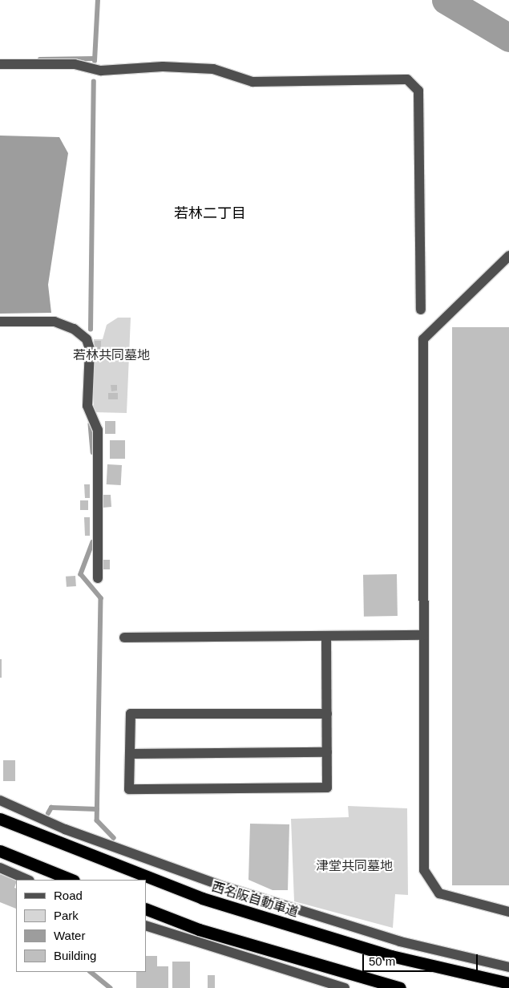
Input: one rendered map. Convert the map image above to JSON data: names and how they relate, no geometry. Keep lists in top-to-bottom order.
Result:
{
  "streets": {
    "highway": ["西名阪自動車道"]
  },
  "districts": ["若林二丁目"],
  "parks": ["若林共同墓地", "津堂共同墓地"],
  "legend": [
    "Road",
    "Park",
    "Water",
    "Building"
  ],
  "scale_bar": "50 m"
}
